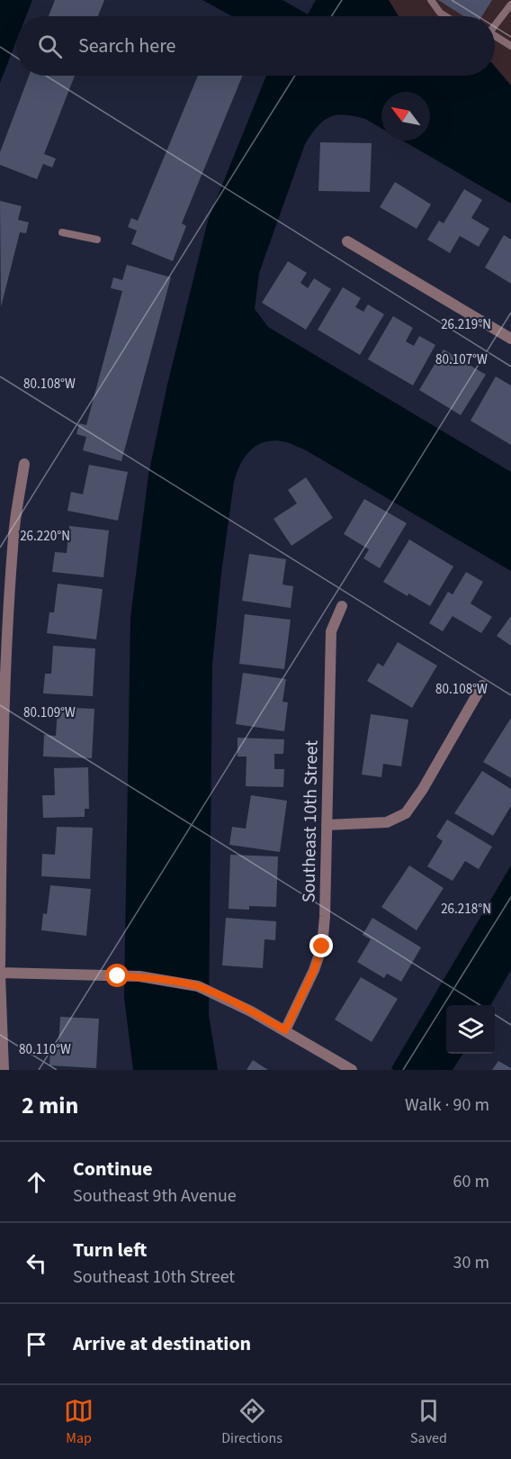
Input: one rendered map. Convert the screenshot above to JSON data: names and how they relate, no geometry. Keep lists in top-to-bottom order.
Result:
{
  "streets": {
    "street": ["Southeast 10th Street"]
  },
  "north": "top left",
  "page": {
    "search": "Search here",
    "heading": ["2 min", "Walk · 90 m"],
    "list": [
      ["Continue", "Southeast 9th Avenue", "60 m"],
      ["Turn left", "Southeast 10th Street", "30 m"],
      "Arrive at destination"
    ],
    "nav": ["Map", "Directions", "Saved"]
  },
  "coordinates": [
    "26.219°N",
    "80.107°W",
    "80.108°W",
    "26.220°N",
    "80.109°W",
    "26.218°N",
    "80.110°W"
  ]
}
